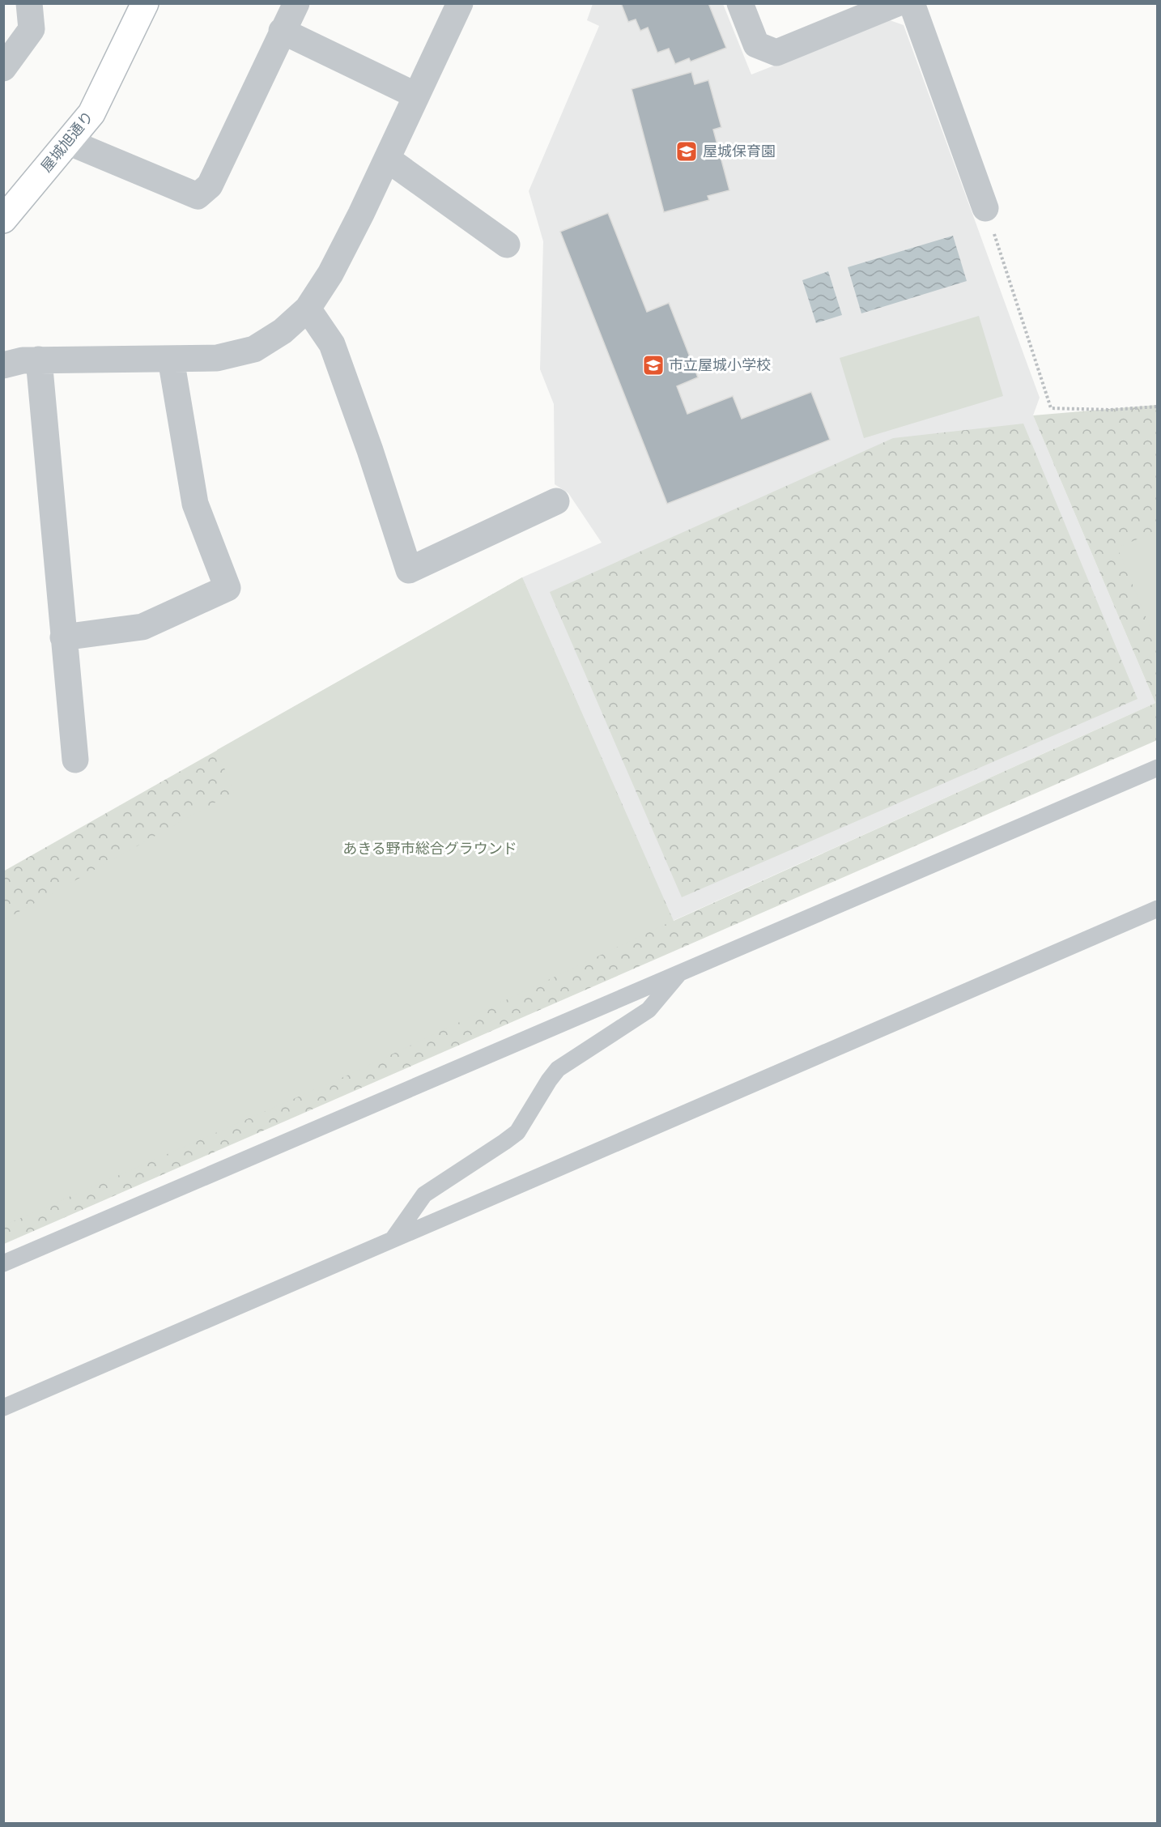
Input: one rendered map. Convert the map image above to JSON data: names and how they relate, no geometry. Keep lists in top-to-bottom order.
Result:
{
  "streets": {
    "street": ["屋城旭通り"]
  },
  "parks": ["あきる野市総合グラウンド"],
  "places": {
    "school or university": ["屋城保育園", "市立屋城小学校"]
  }
}
